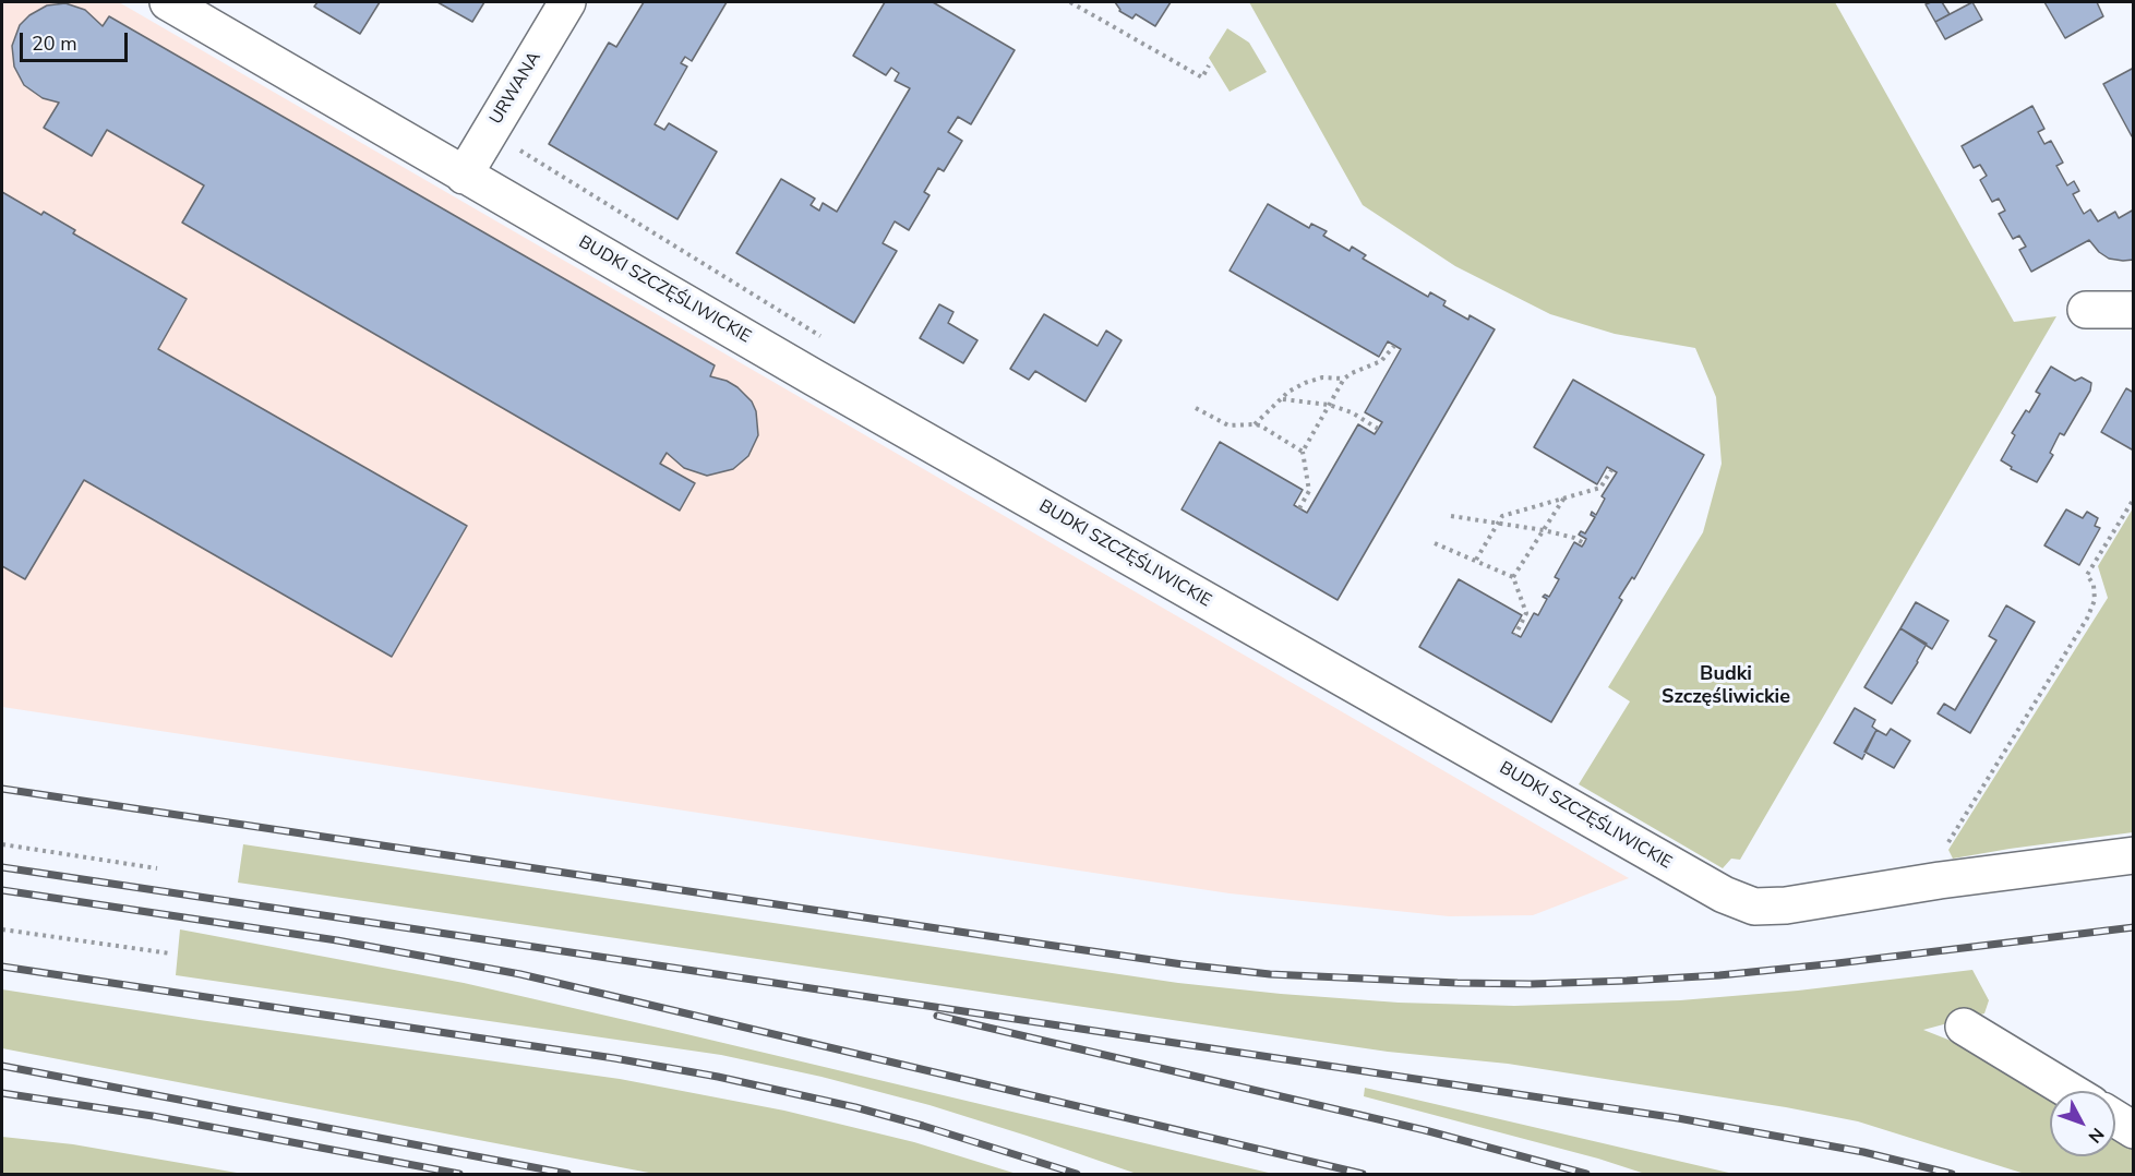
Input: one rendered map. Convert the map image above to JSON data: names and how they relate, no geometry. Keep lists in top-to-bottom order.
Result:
{
  "streets": {
    "street": ["URWANA", "BUDKI SZCZĘŚLIWICKIE"]
  },
  "crossings": [
    ["URWANA", "BUDKI SZCZĘŚLIWICKIE"]
  ],
  "districts": ["Budki Szczęśliwickie"],
  "scale_bar": "20 m",
  "north": "bottom right"
}
